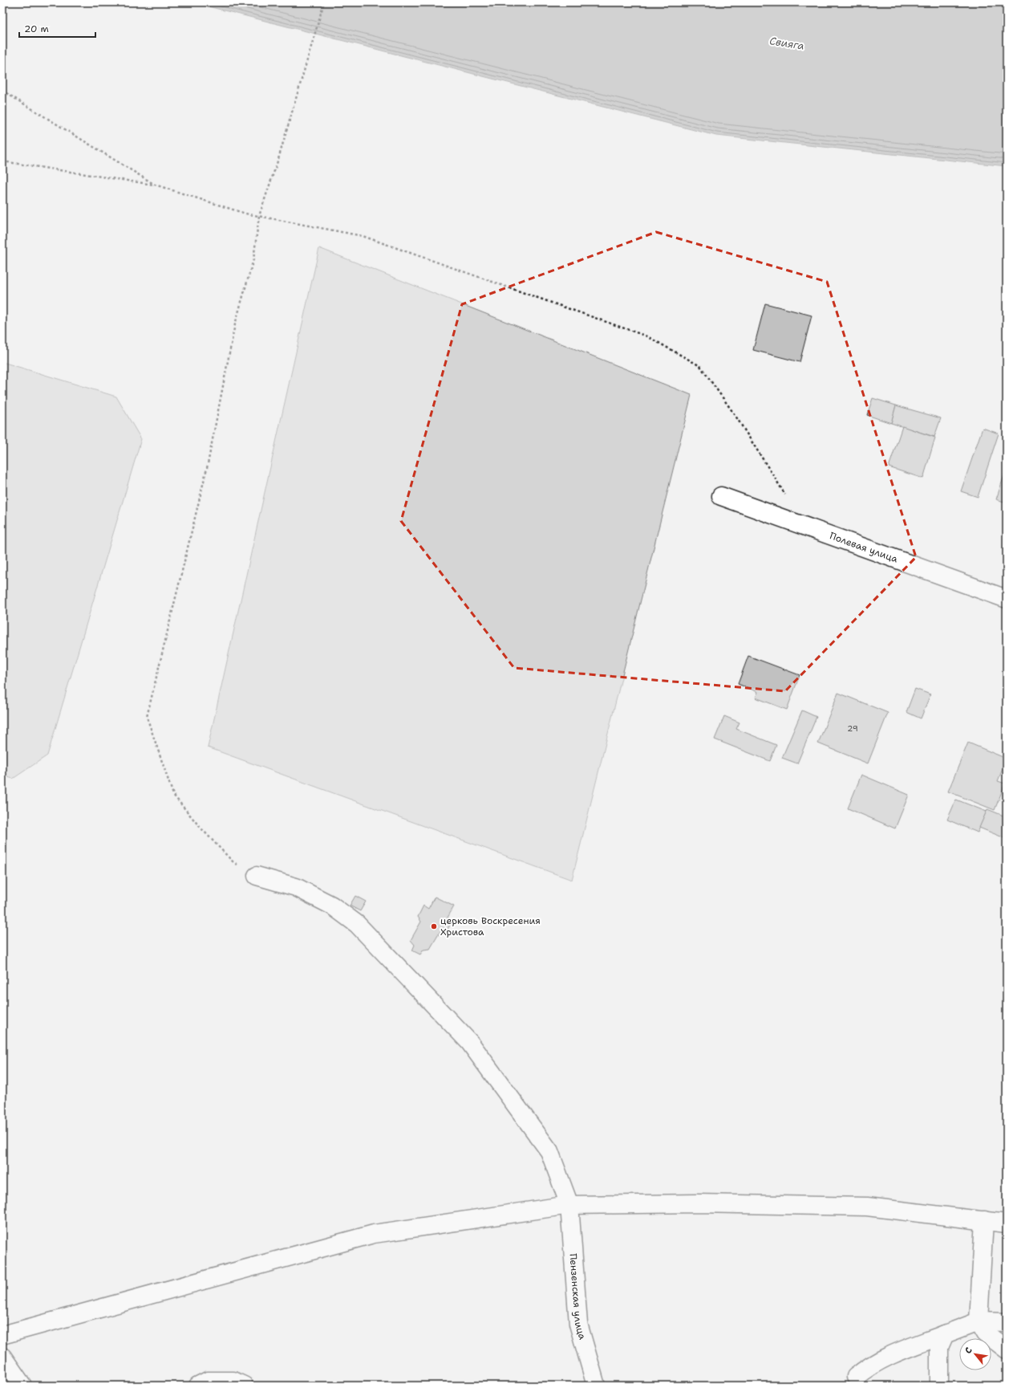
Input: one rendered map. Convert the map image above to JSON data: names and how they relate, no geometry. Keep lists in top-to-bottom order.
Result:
{
  "streets": {
    "main road": ["Полевая улица", "Пензенская улица"]
  },
  "water": ["Свияга"],
  "places": ["церковь Воскресения Христова"],
  "house_numbers": ["29"],
  "scale_bar": "20 m",
  "north": "top left"
}
